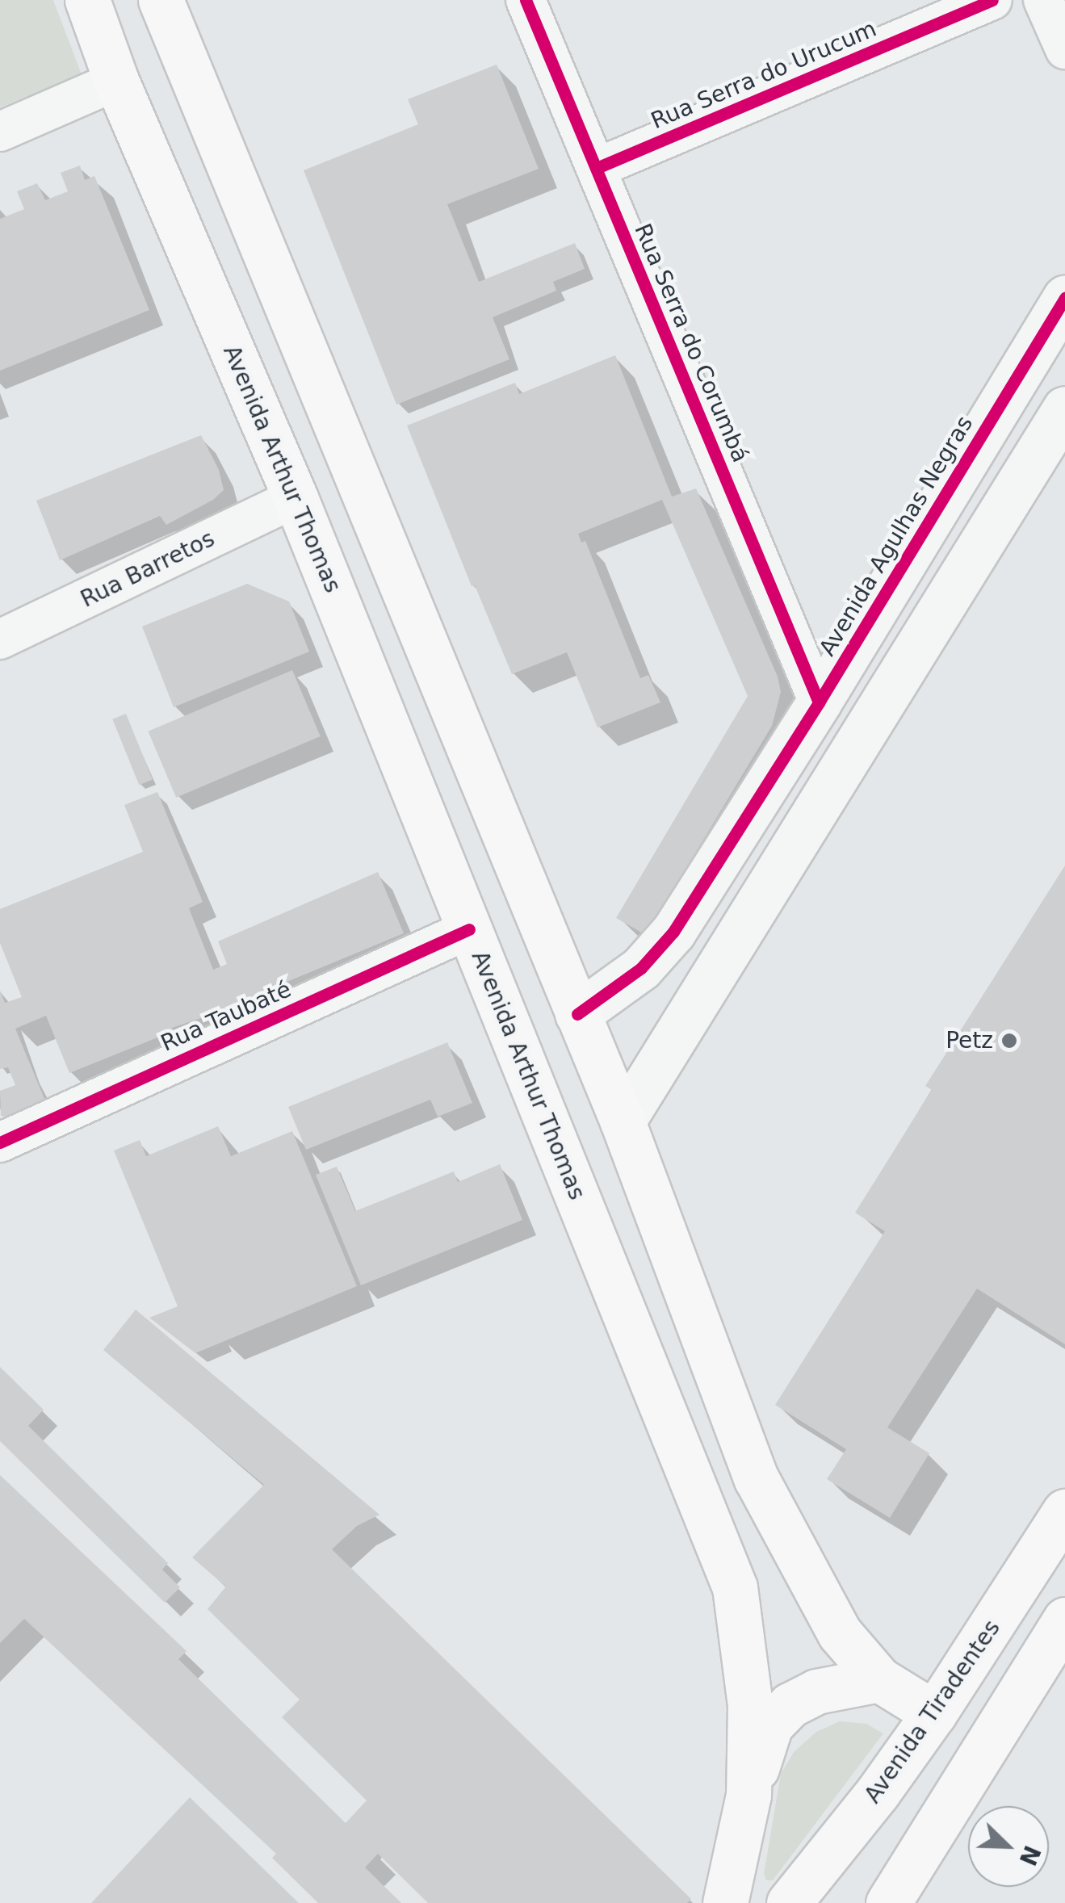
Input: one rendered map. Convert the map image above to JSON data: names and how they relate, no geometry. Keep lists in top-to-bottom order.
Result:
{
  "streets": {
    "main road": ["Avenida Arthur Thomas", "Avenida Tiradentes"],
    "street": [
      "Rua Serra do Urucum",
      "Rua Serra do Corumbá",
      "Avenida Agulhas Negras",
      "Rua Barretos",
      "Rua Taubaté"
    ]
  },
  "crossings": [
    ["Rua Serra do Urucum", "Rua Serra do Corumbá"],
    ["Rua Serra do Corumbá", "Avenida Agulhas Negras"],
    ["Avenida Arthur Thomas", "Rua Barretos"],
    ["Avenida Arthur Thomas", "Rua Taubaté"]
  ],
  "places": ["Petz"],
  "north": "bottom right"
}
